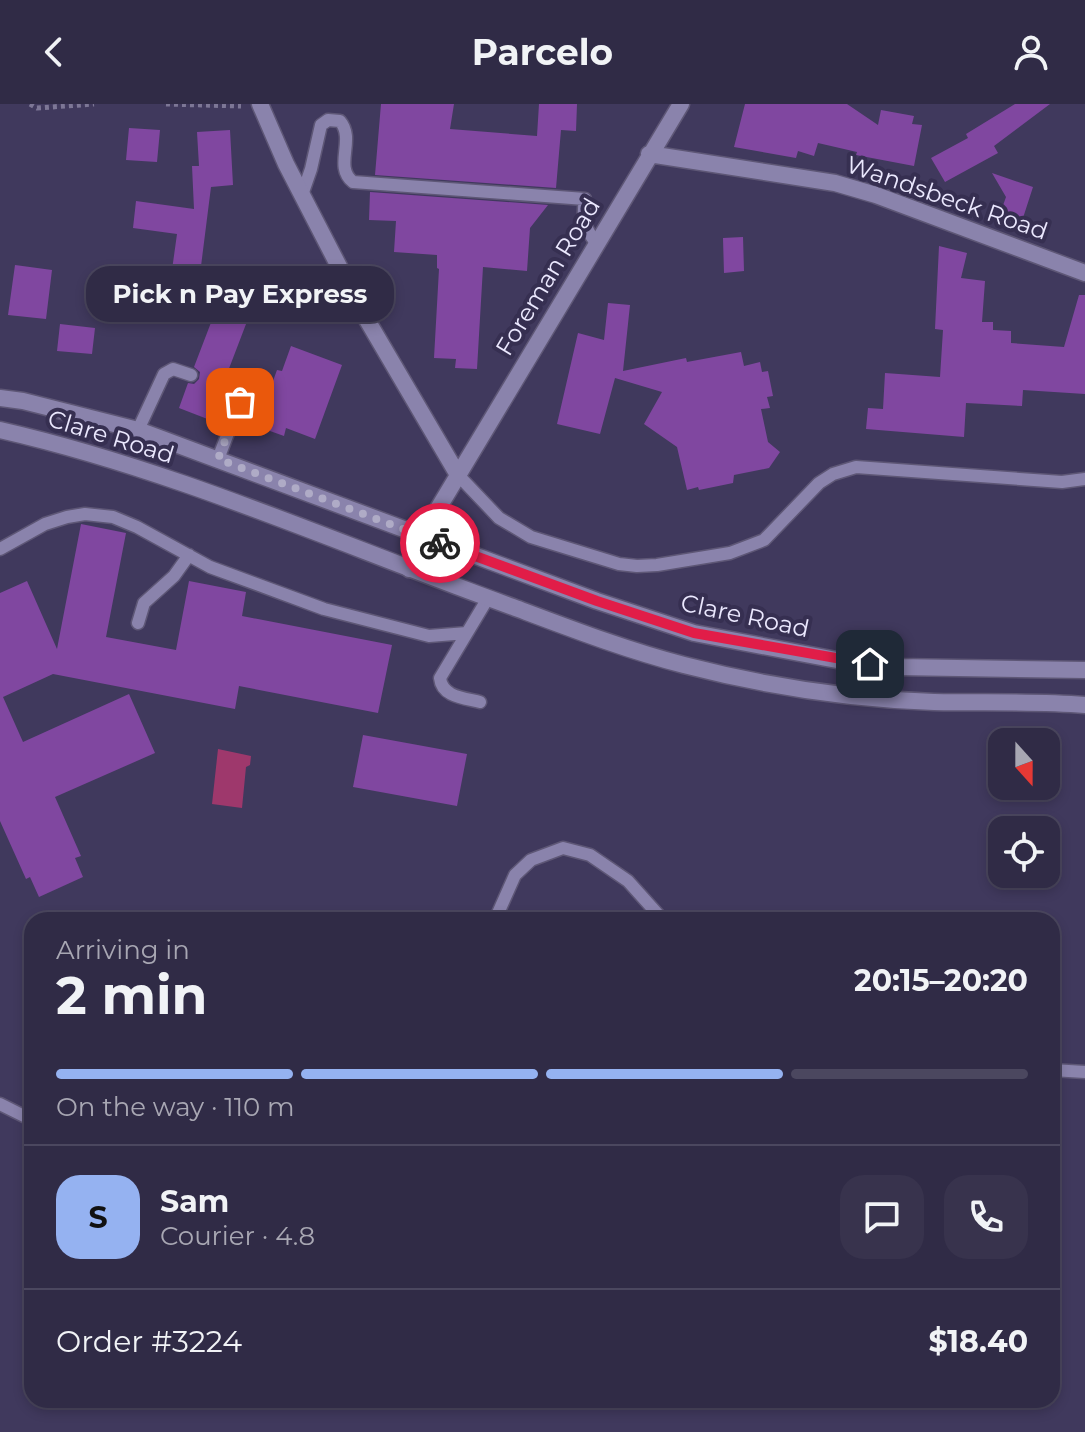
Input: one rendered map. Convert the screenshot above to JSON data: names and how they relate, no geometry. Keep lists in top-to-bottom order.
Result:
{
  "streets": {
    "street": ["Wandsbeck Road", "Foreman Road", "Clare Road"]
  },
  "crossings": [
    ["Wandsbeck Road", "Foreman Road"],
    ["Foreman Road", "Clare Road"]
  ],
  "places": ["Pick n Pay Express"],
  "north": "bottom",
  "page": {
    "header": "Parcelo",
    "bubble": "Pick n Pay Express",
    "heading": ["2 min", "Arriving in", "20:15–20:20"],
    "panel": [
      "Sam",
      "Courier · 4.8",
      "Order #3224",
      "$18.40"
    ],
    "bar": "On the way · 110 m",
    "round": "S"
  }
}
